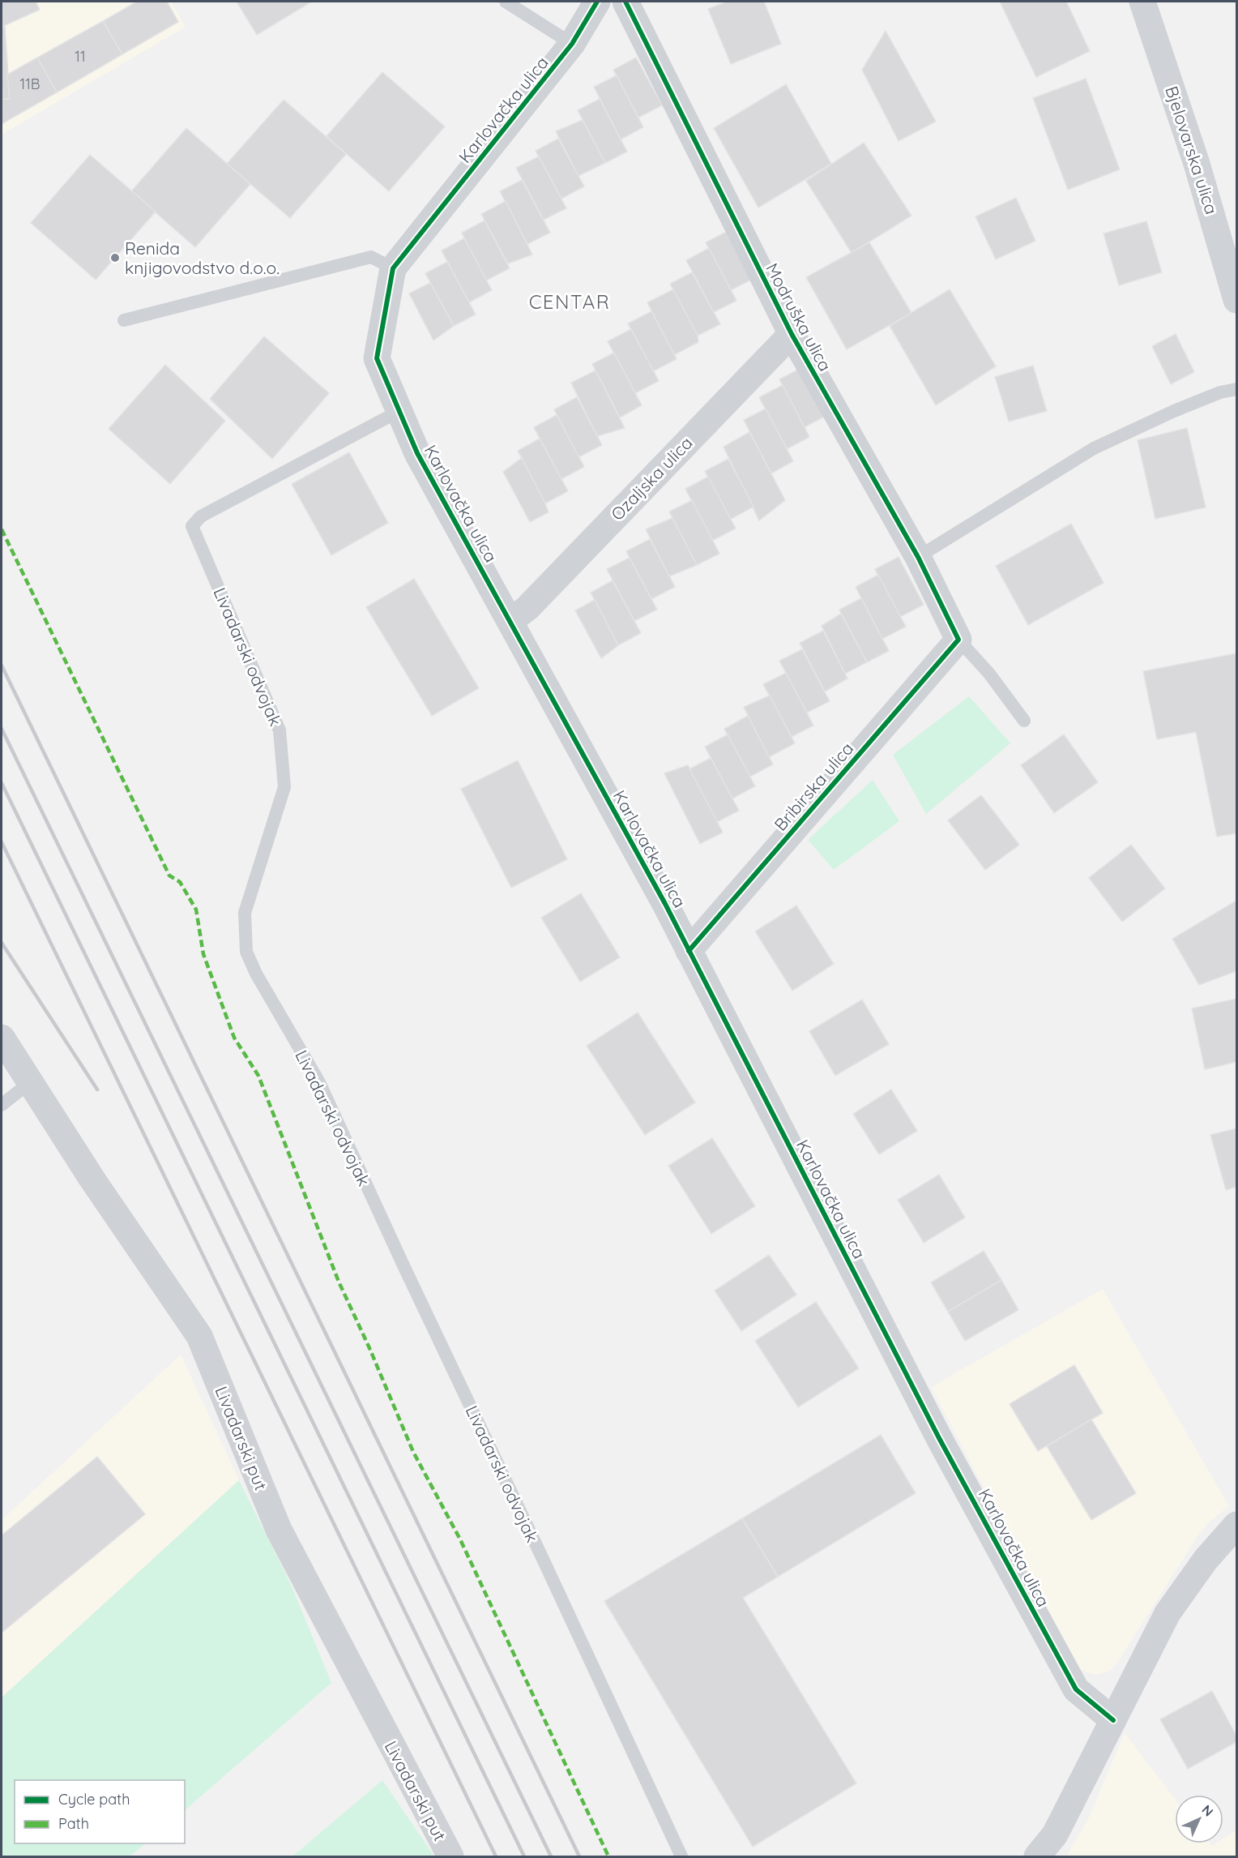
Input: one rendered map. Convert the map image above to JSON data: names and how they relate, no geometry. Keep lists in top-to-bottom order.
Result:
{
  "streets": {
    "main road": ["Bjelovarska ulica"],
    "street": [
      "Karlovačka ulica",
      "Modruška ulica",
      "Ozaljska ulica",
      "Bribirska ulica",
      "Livadarski put"
    ],
    "lane": ["Livadarski odvojak"]
  },
  "crossings": [
    ["Karlovačka ulica", "Ozaljska ulica"],
    ["Karlovačka ulica", "Livadarski odvojak"],
    ["Karlovačka ulica", "Bribirska ulica"],
    ["Modruška ulica", "Ozaljska ulica"],
    ["Modruška ulica", "Bribirska ulica"]
  ],
  "districts": ["CENTAR"],
  "places": ["Renida knjigovodstvo d.o.o."],
  "house_numbers": ["11", "11B"],
  "legend": ["Cycle path", "Path"],
  "north": "top right"
}
